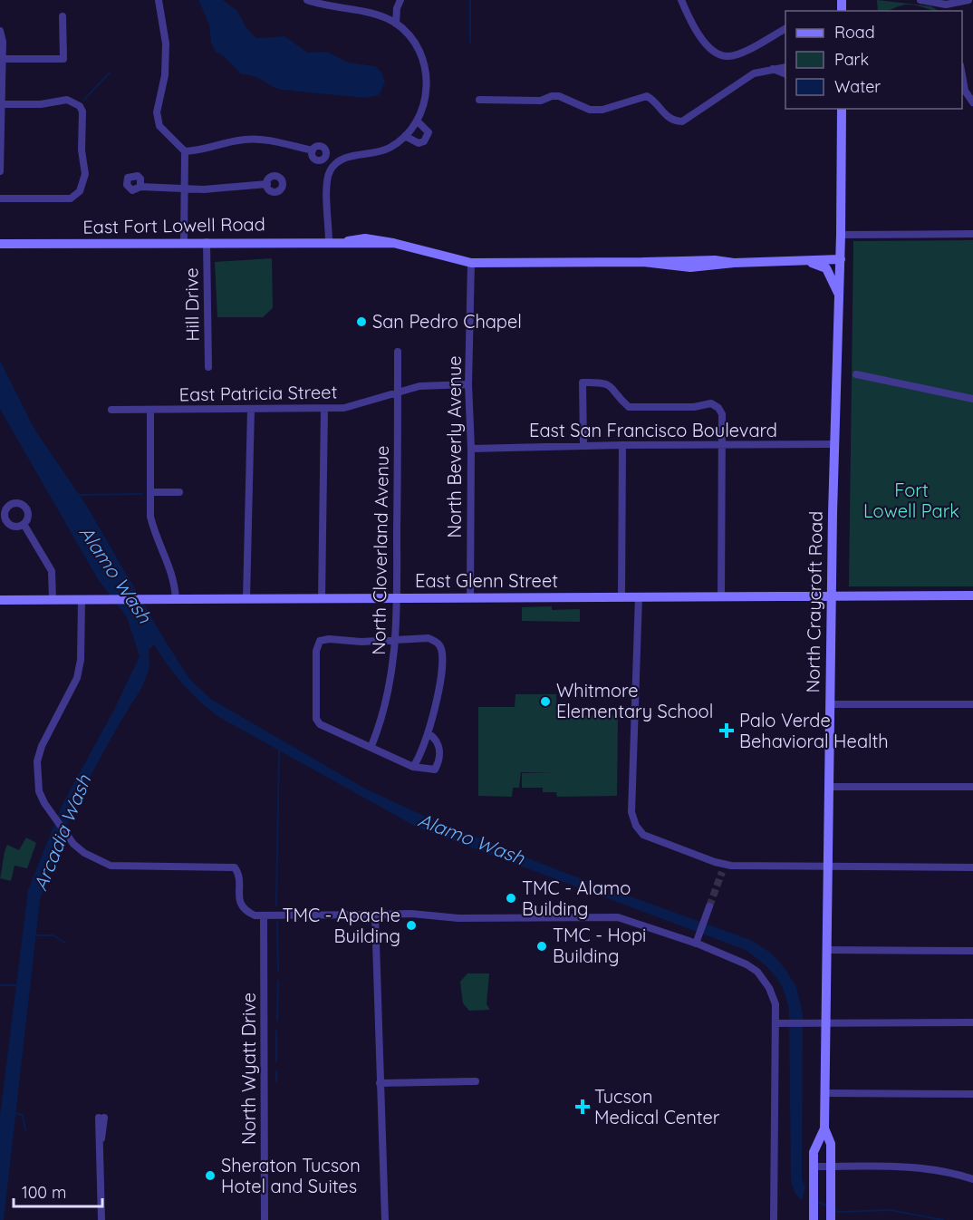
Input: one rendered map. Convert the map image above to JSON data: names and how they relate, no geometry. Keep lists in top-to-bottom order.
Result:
{
  "streets": {
    "street": [
      "East Fort Lowell Road",
      "Hill Drive",
      "East Patricia Street",
      "East San Francisco Boulevard",
      "North Beverly Avenue",
      "North Cloverland Avenue",
      "East Glenn Street",
      "North Craycroft Road",
      "North Wyatt Drive"
    ]
  },
  "crossings": [
    ["East Fort Lowell Road", "Hill Drive"],
    ["East Fort Lowell Road", "North Beverly Avenue"],
    ["East Fort Lowell Road", "North Craycroft Road"],
    ["East Patricia Street", "North Beverly Avenue"],
    ["East Patricia Street", "North Cloverland Avenue"],
    ["East San Francisco Boulevard", "North Beverly Avenue"],
    ["East San Francisco Boulevard", "North Craycroft Road"],
    ["North Beverly Avenue", "East Glenn Street"],
    ["North Cloverland Avenue", "East Glenn Street"],
    ["East Glenn Street", "North Craycroft Road"]
  ],
  "water": ["Alamo Wash", "Arcadia Wash"],
  "parks": ["Fort Lowell Park"],
  "places": {
    "other": [
      "San Pedro Chapel",
      "Whitmore Elementary School",
      "TMC - Alamo Building",
      "TMC - Apache Building",
      "TMC - Hopi Building",
      "Sheraton Tucson Hotel and Suites"
    ],
    "health": ["Palo Verde Behavioral Health", "Tucson Medical Center"]
  },
  "legend": ["Road", "Park", "Water"],
  "scale_bar": "100 m"
}
